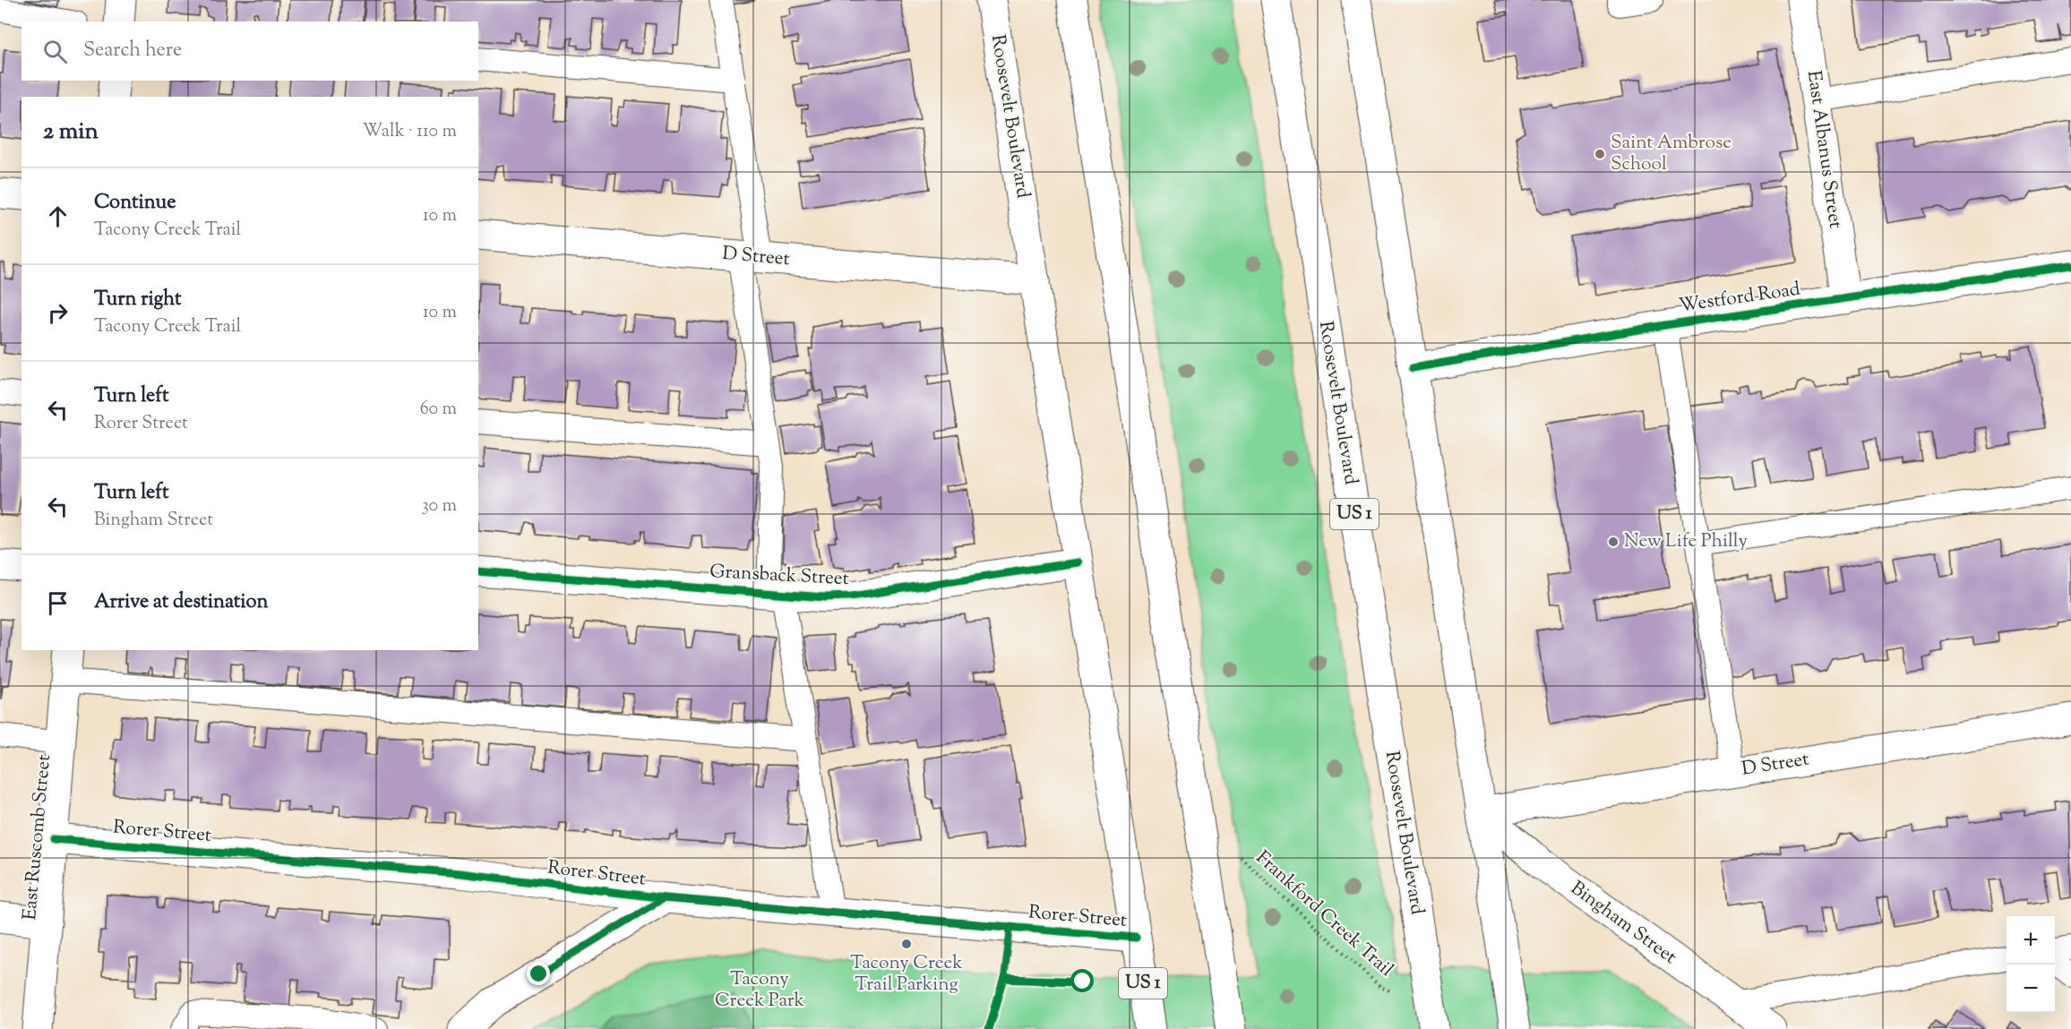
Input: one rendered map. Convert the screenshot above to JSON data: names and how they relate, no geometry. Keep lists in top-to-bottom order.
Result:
{
  "streets": {
    "main road": [
      "Roosevelt Boulevard",
      "East Albanus Street",
      "D Street",
      "Westford Road",
      "US 1",
      "Gransback Street",
      "Rorer Street",
      "East Ruscomb Street",
      "Bingham Street"
    ],
    "path": ["Frankford Creek Trail"]
  },
  "crossings": [
    ["Roosevelt Boulevard", "D Street"],
    ["Roosevelt Boulevard", "Gransback Street"],
    ["Roosevelt Boulevard", "Rorer Street"],
    ["East Albanus Street", "Westford Road"],
    ["D Street", "Bingham Street"],
    ["Rorer Street", "East Ruscomb Street"]
  ],
  "parks": ["Tacony Creek Park"],
  "places": ["Saint Ambrose School", "New Life Philly", "Tacony Creek Trail Parking"],
  "page": {
    "search": "Search here",
    "heading": ["2 min", "Walk · 110 m"],
    "list": [
      ["Continue", "Tacony Creek Trail", "10 m"],
      ["Turn right", "Tacony Creek Trail", "10 m"],
      ["Turn left", "Rorer Street", "60 m"],
      ["Turn left", "Bingham Street", "30 m"],
      "Arrive at destination"
    ],
    "map_buttons": ["+", "−"]
  }
}
